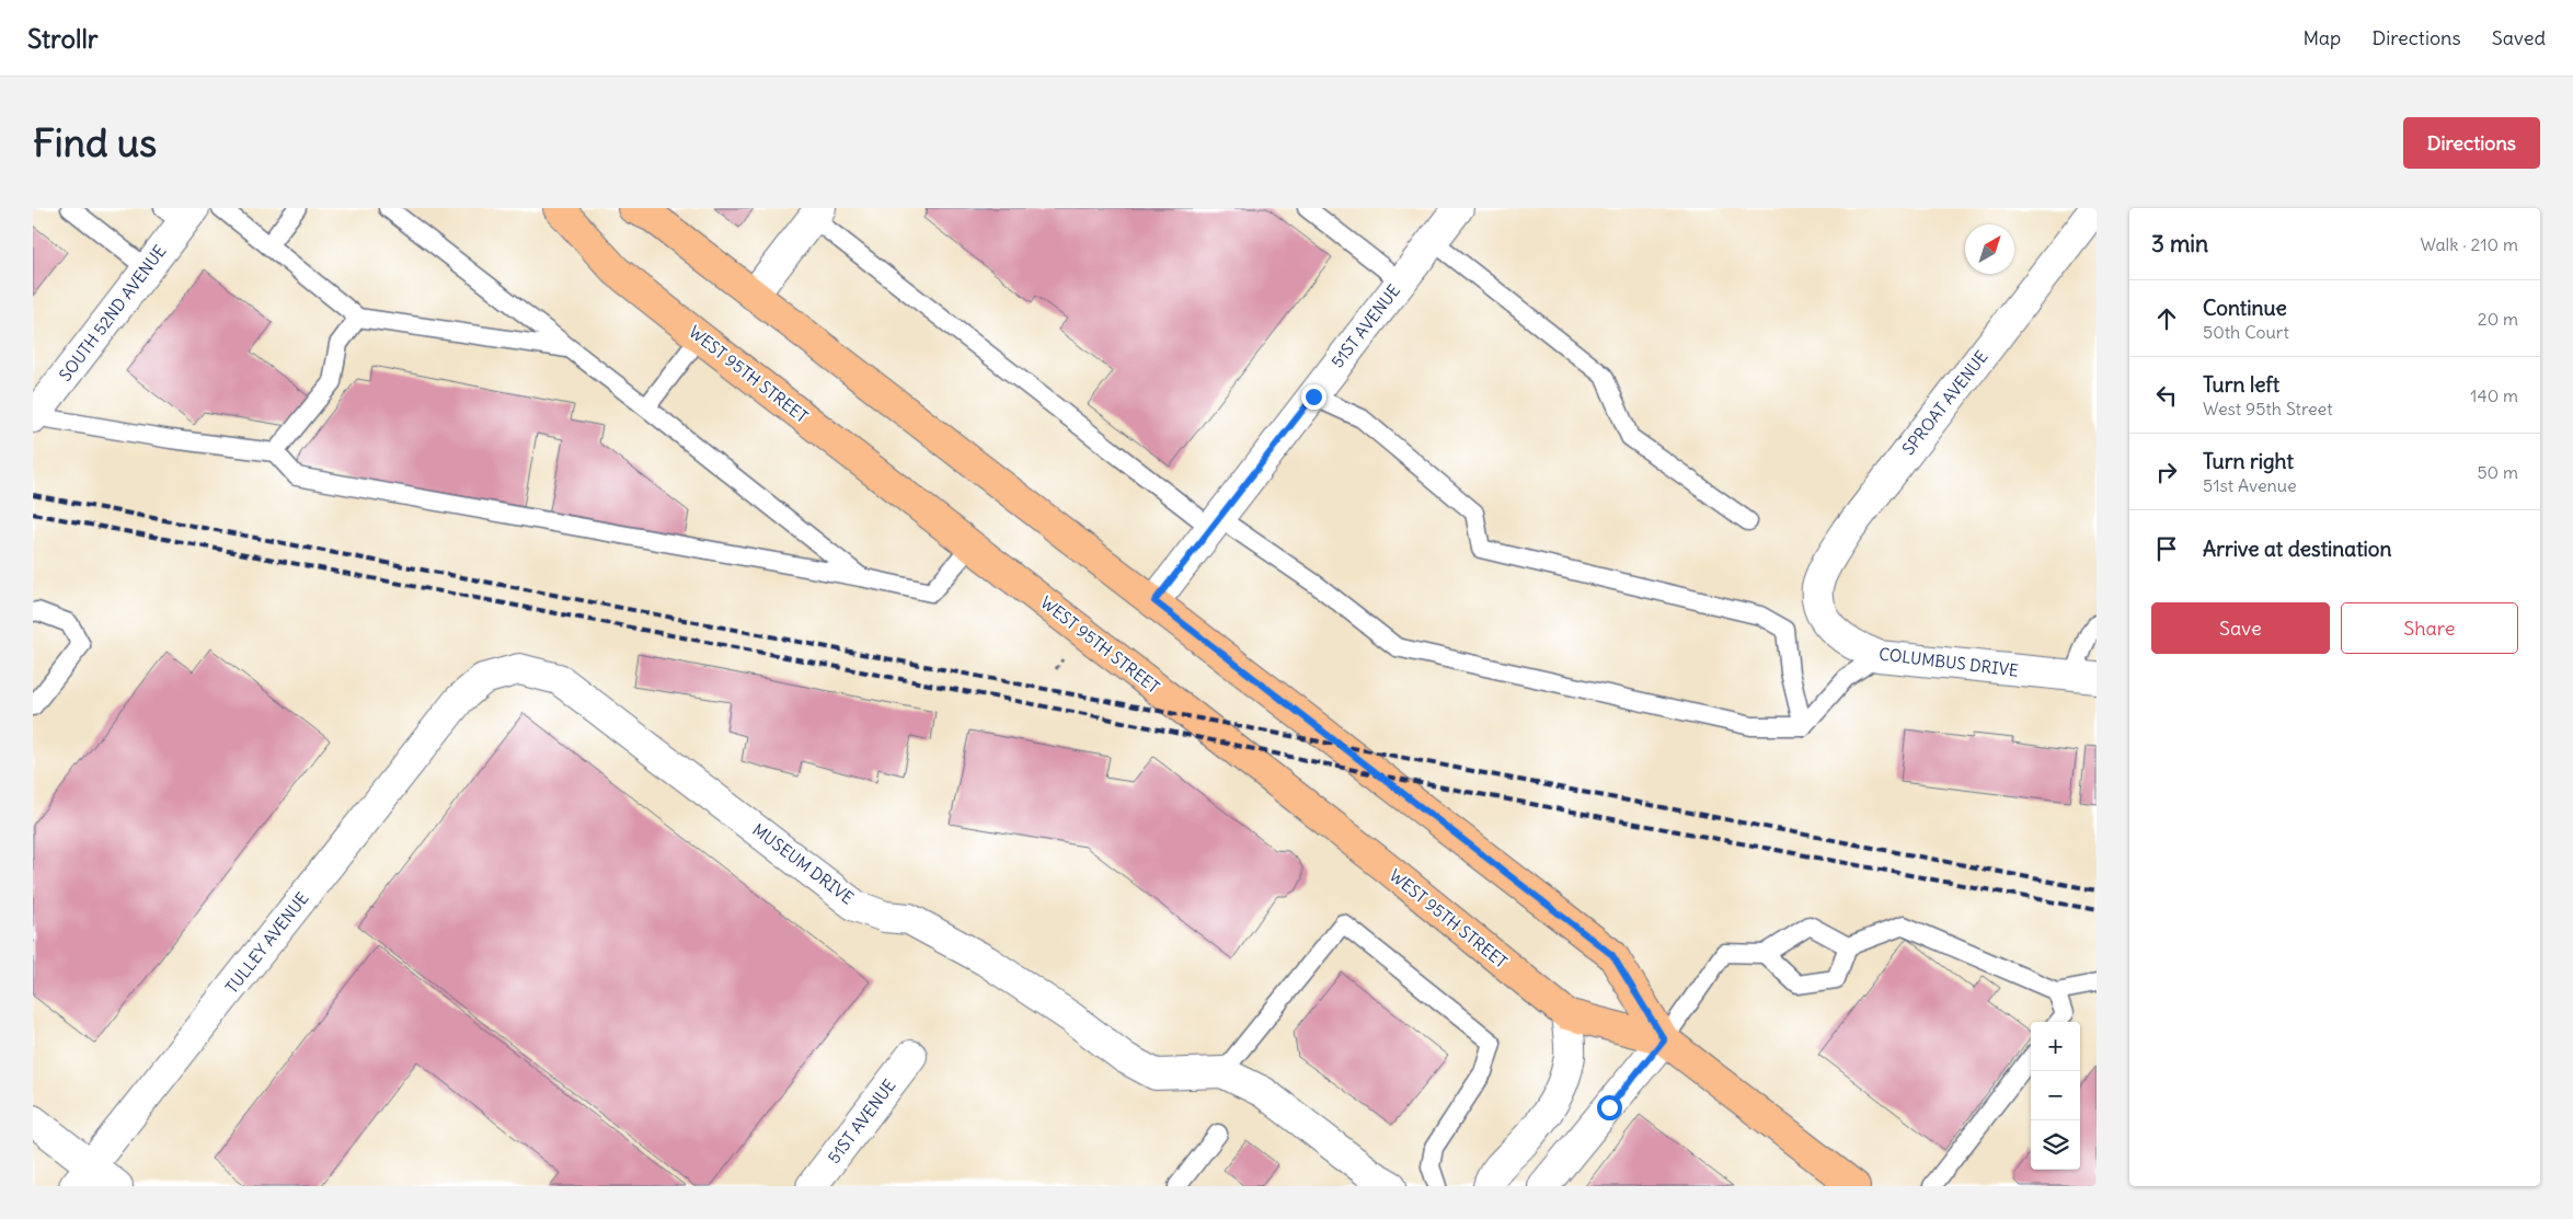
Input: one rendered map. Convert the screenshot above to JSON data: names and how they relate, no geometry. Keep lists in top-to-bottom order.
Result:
{
  "streets": {
    "main road": ["WEST 95TH STREET"],
    "street": [
      "SOUTH 52ND AVENUE",
      "51ST AVENUE",
      "SPROAT AVENUE",
      "COLUMBUS DRIVE",
      "MUSEUM DRIVE",
      "TULLEY AVENUE"
    ]
  },
  "crossings": [
    ["51ST AVENUE", "WEST 95TH STREET"],
    ["SPROAT AVENUE", "COLUMBUS DRIVE"],
    ["MUSEUM DRIVE", "TULLEY AVENUE"]
  ],
  "north": "top right",
  "page": {
    "header": "Strollr",
    "nav": ["Map", "Directions", "Saved"],
    "buttons": [
      "Directions",
      ["Save", "Share"]
    ],
    "title": "Find us",
    "heading": ["3 min", "Walk · 210 m"],
    "list": [
      ["Continue", "50th Court", "20 m"],
      ["Turn left", "West 95th Street", "140 m"],
      ["Turn right", "51st Avenue", "50 m"],
      "Arrive at destination"
    ],
    "map_buttons": ["+", "−"]
  }
}
